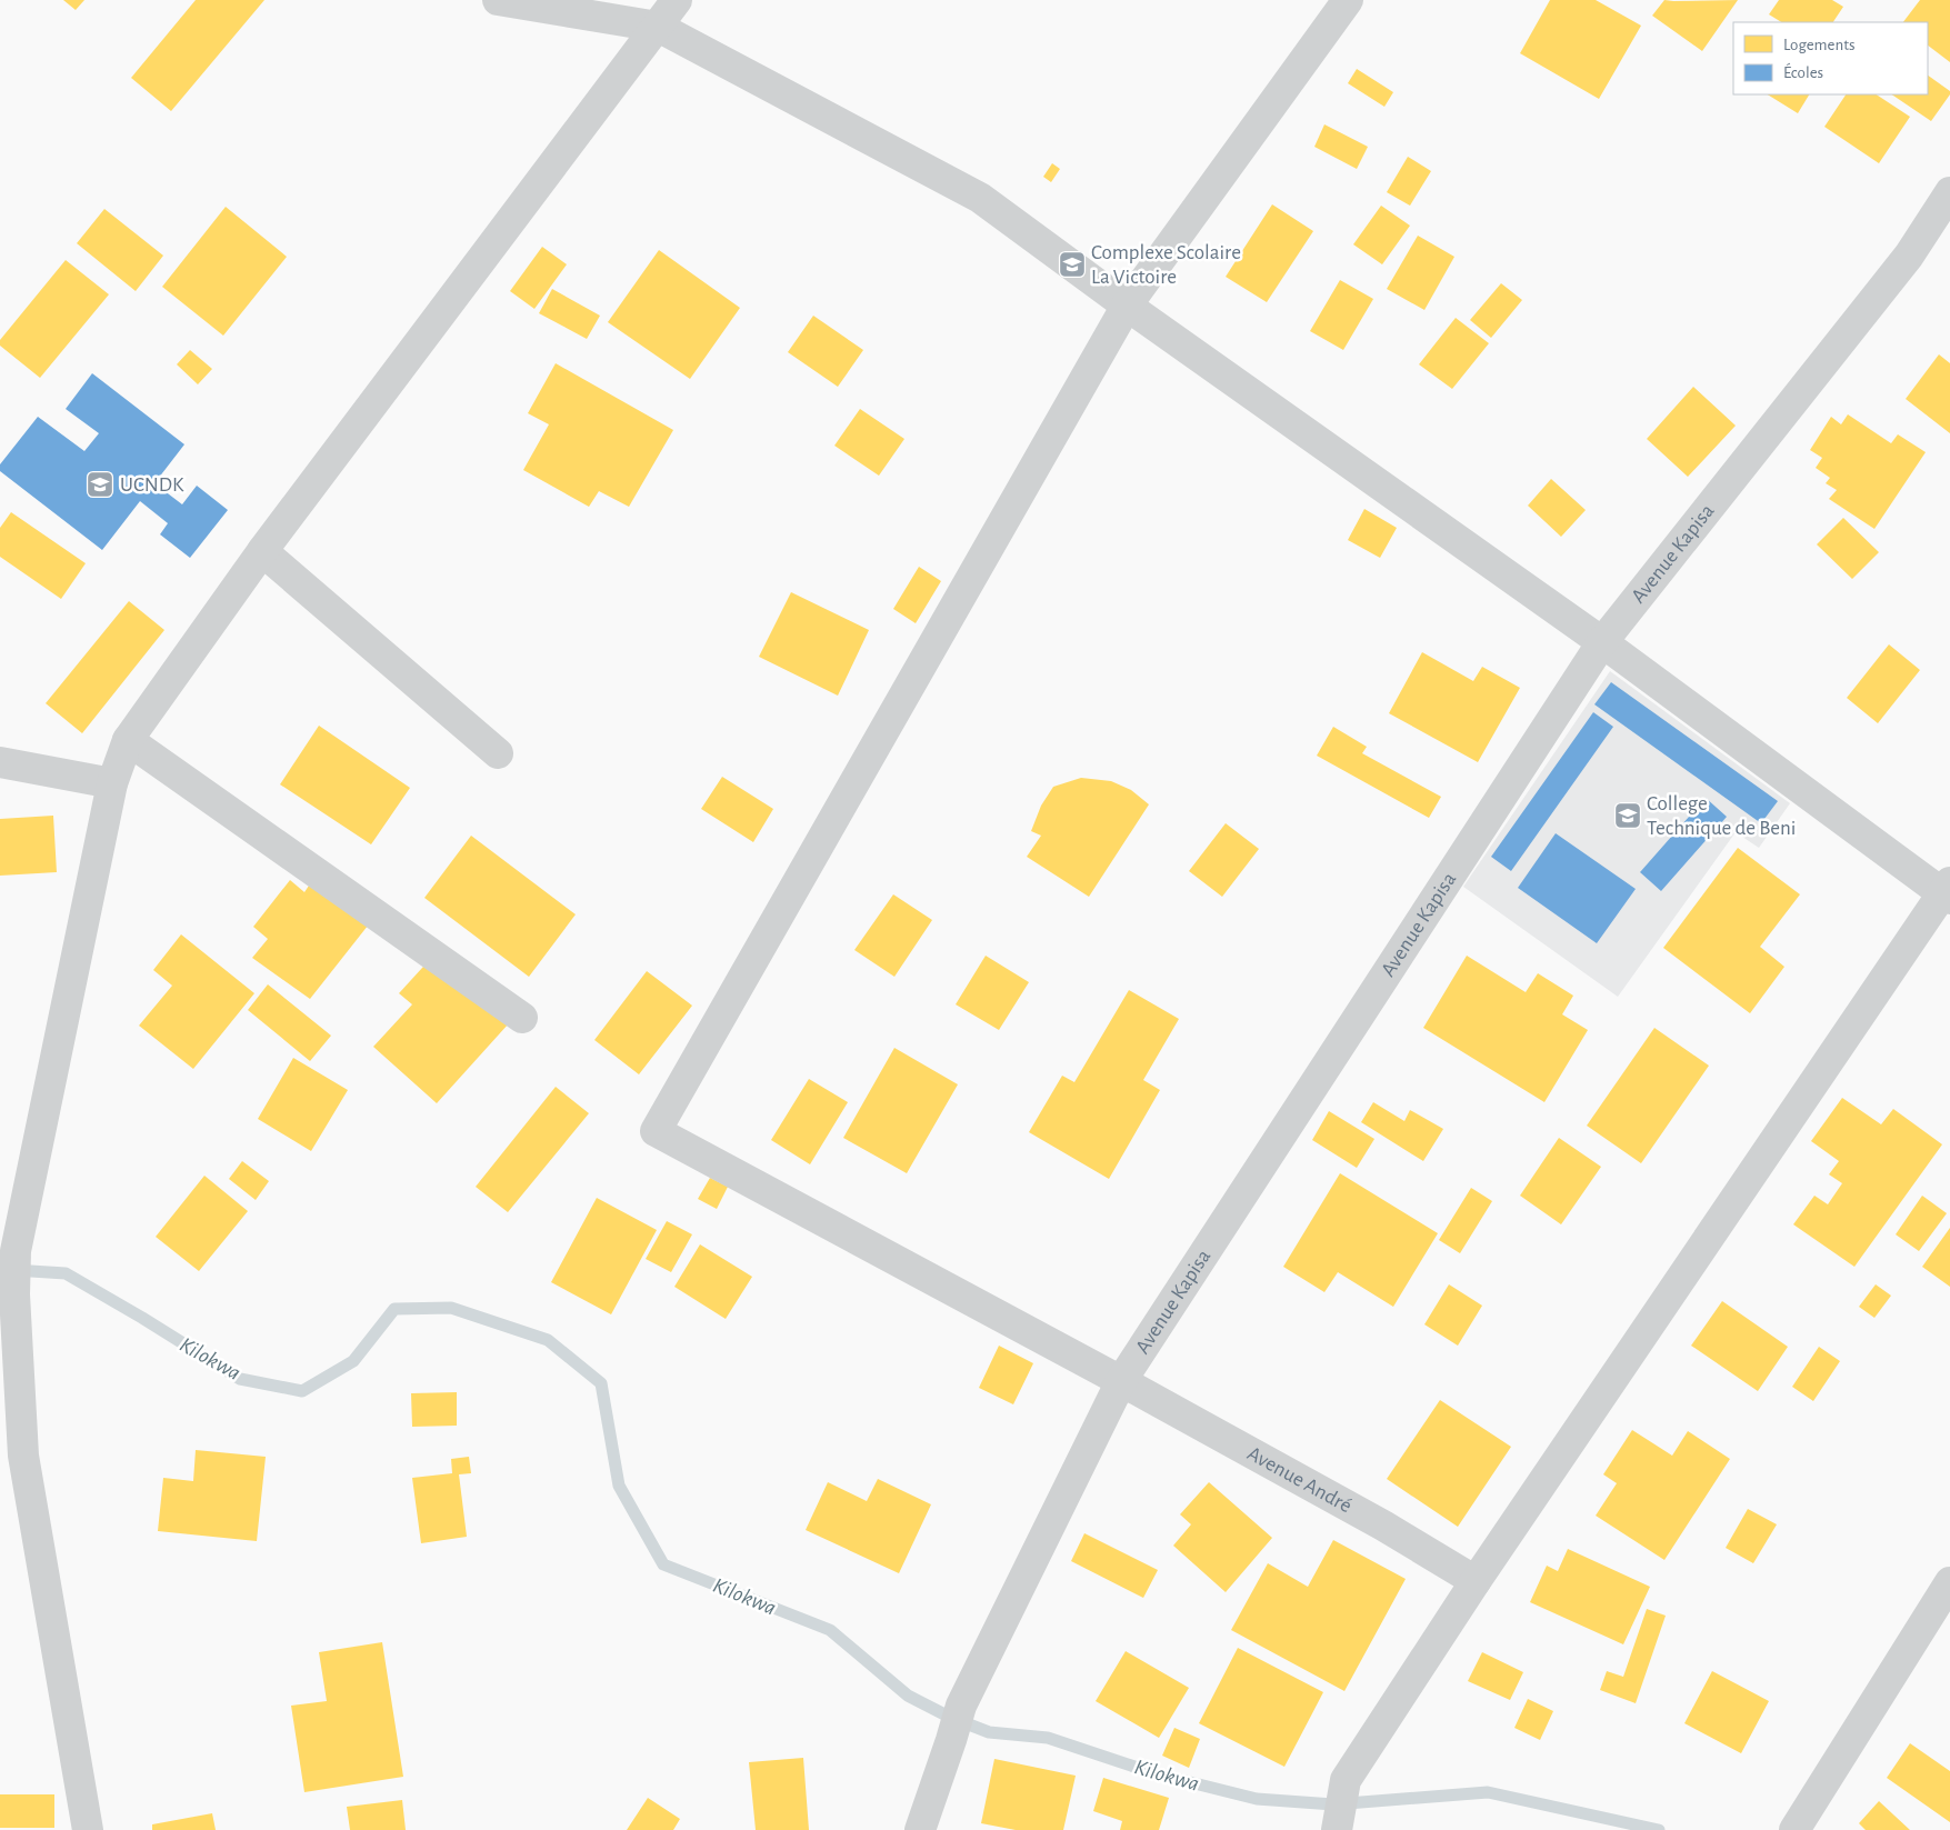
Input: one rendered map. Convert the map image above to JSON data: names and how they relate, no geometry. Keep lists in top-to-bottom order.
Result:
{
  "streets": {
    "street": ["Avenue Kapisa", "Avenue André"]
  },
  "crossings": [
    ["Avenue Kapisa", "Avenue André"]
  ],
  "water": ["Kilokwa"],
  "places": {
    "school or university": ["Complexe Scolaire La Victoire", "UCNDK", "College Technique de Beni"]
  },
  "legend": ["Logements", "Écoles"]
}
